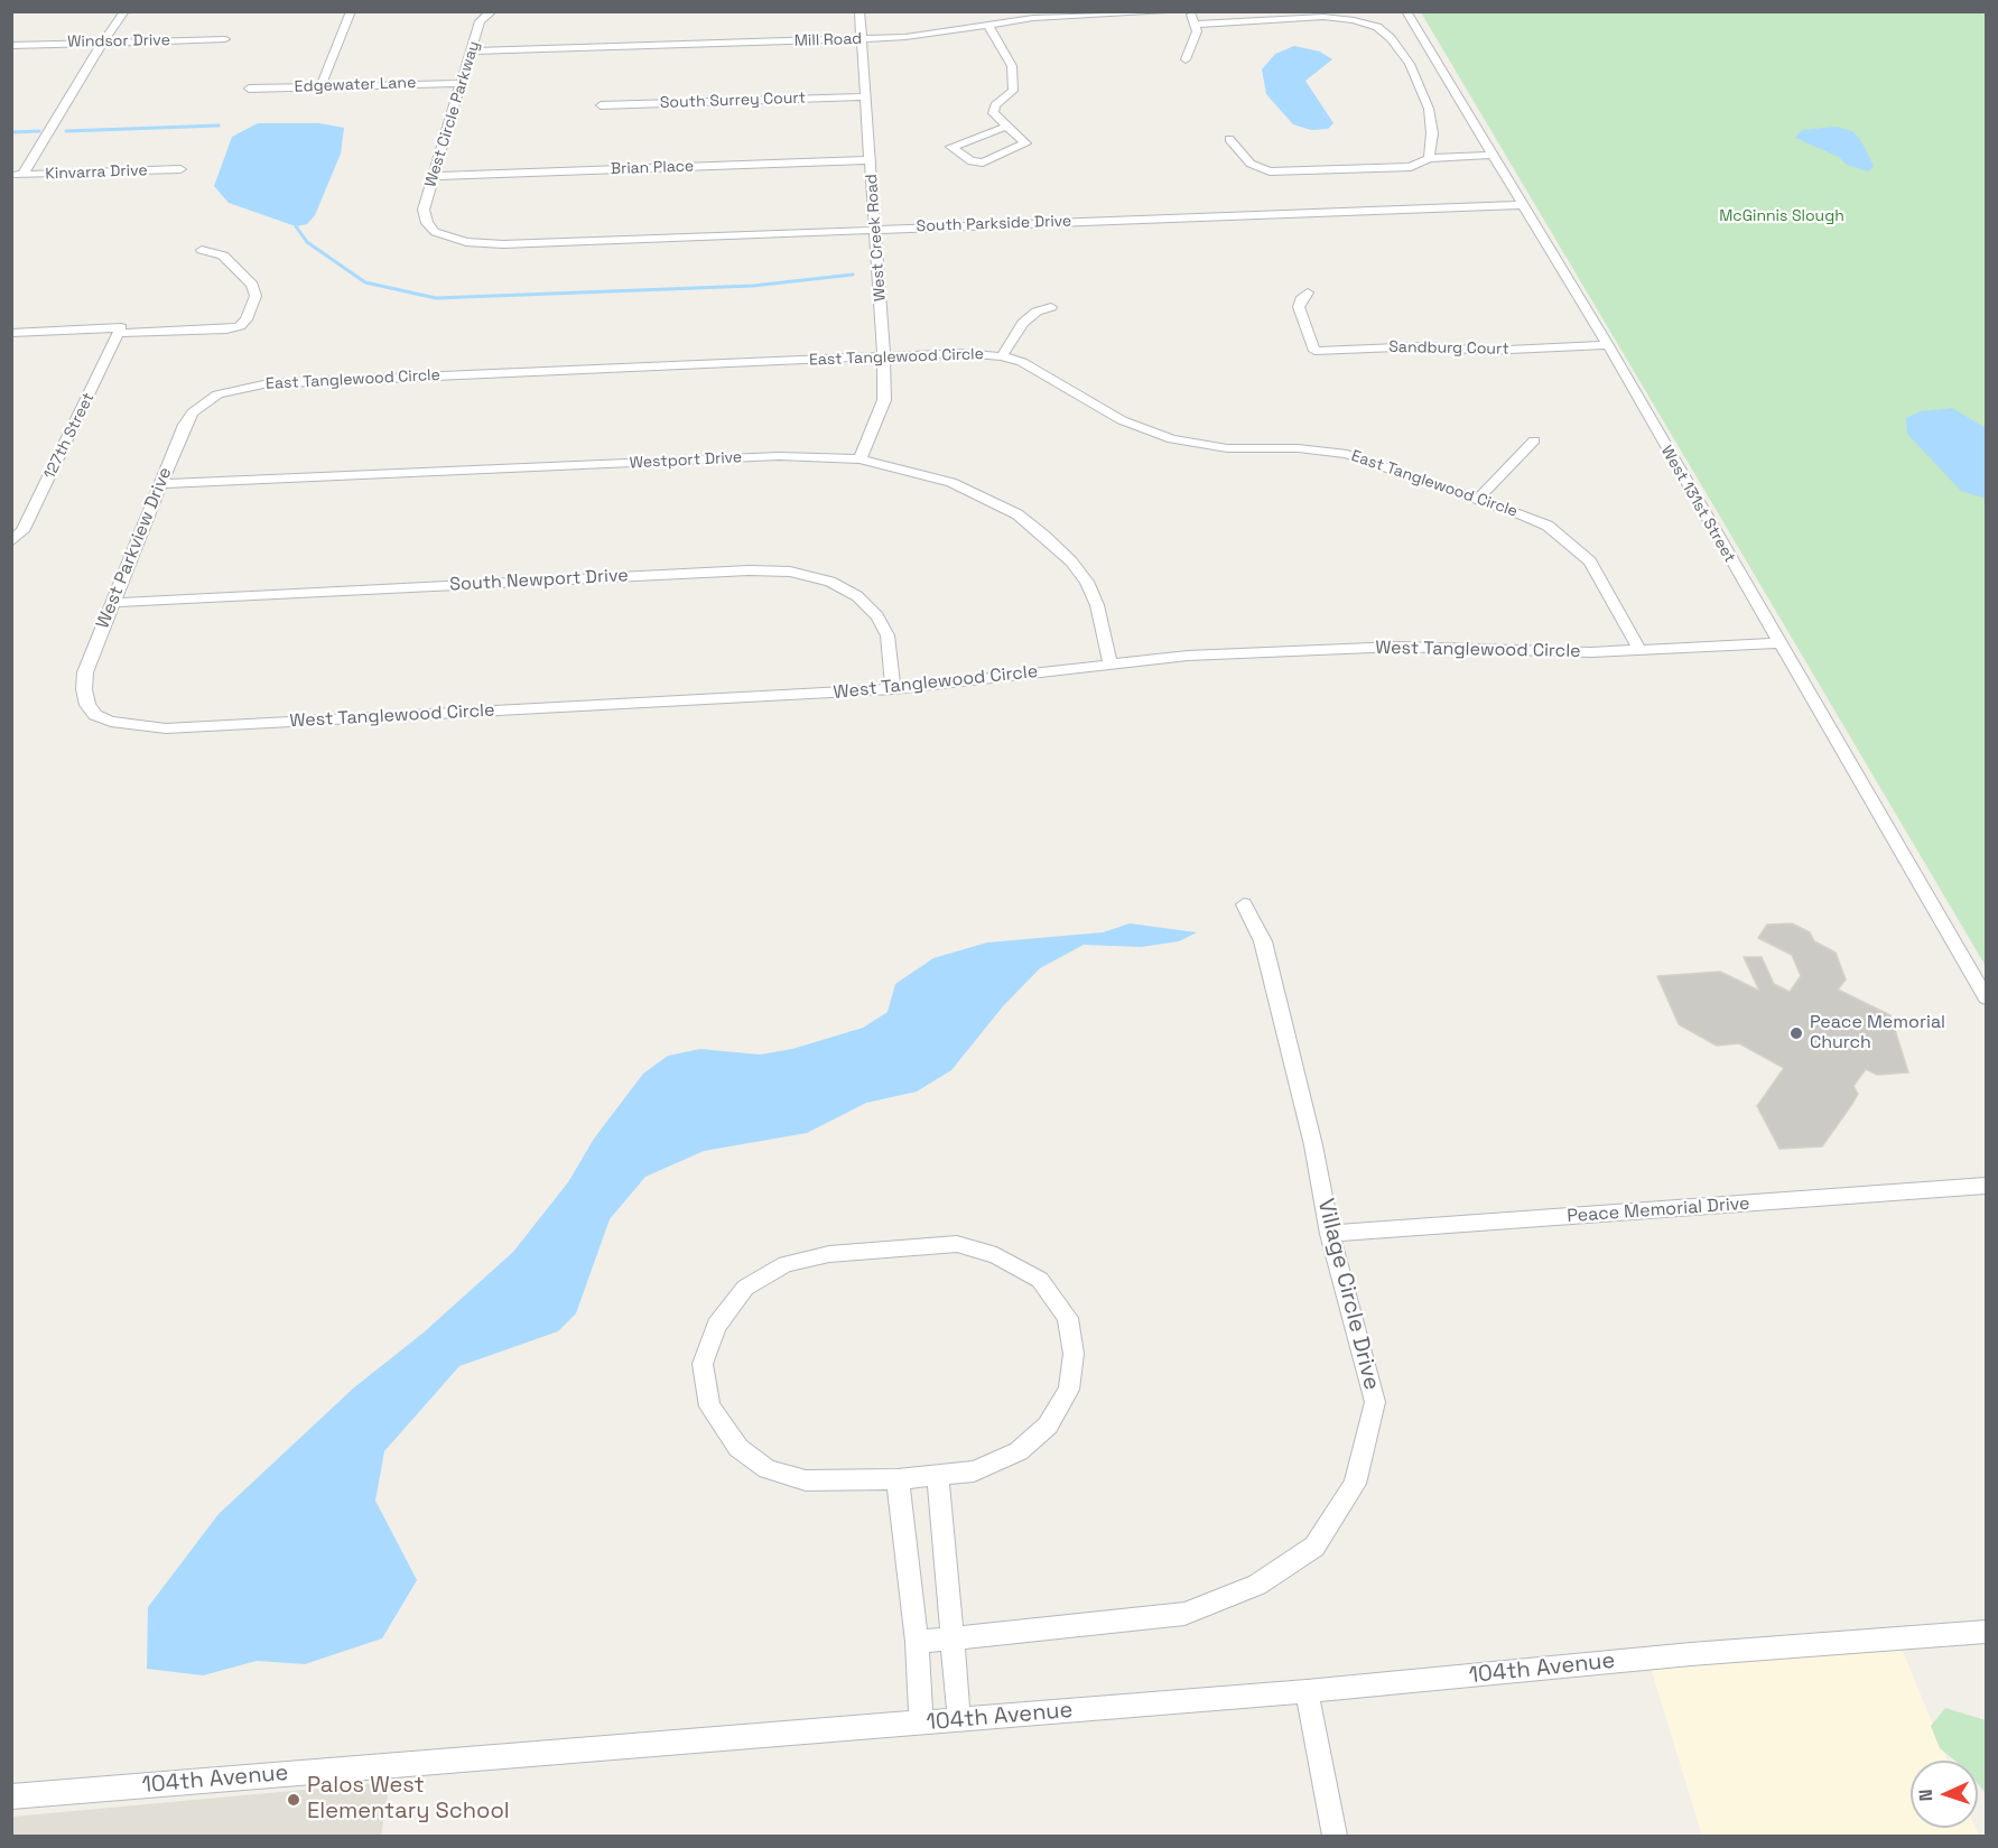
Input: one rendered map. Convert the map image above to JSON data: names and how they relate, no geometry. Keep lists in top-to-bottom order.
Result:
{
  "streets": {
    "street": [
      "Mill Road",
      "Windsor Drive",
      "Edgewater Lane",
      "South Surrey Court",
      "West Circle Parkway",
      "Brian Place",
      "Kinvarra Drive",
      "South Parkside Drive",
      "West Creek Road",
      "Sandburg Court",
      "East Tanglewood Circle",
      "127th Street",
      "Westport Drive",
      "West 131st Street",
      "West Parkview Drive",
      "South Newport Drive",
      "West Tanglewood Circle",
      "Peace Memorial Drive",
      "Village Circle Drive",
      "104th Avenue"
    ]
  },
  "crossings": [
    ["Mill Road", "West Circle Parkway"],
    ["Mill Road", "West Creek Road"],
    ["Edgewater Lane", "West Circle Parkway"],
    ["South Surrey Court", "West Creek Road"],
    ["West Circle Parkway", "Brian Place"],
    ["West Circle Parkway", "South Parkside Drive"],
    ["Brian Place", "West Creek Road"],
    ["South Parkside Drive", "West Creek Road"],
    ["South Parkside Drive", "West 131st Street"],
    ["West Creek Road", "East Tanglewood Circle"],
    ["West Creek Road", "Westport Drive"],
    ["Sandburg Court", "West 131st Street"],
    ["East Tanglewood Circle", "West Parkview Drive"],
    ["East Tanglewood Circle", "West Tanglewood Circle"],
    ["Westport Drive", "West Parkview Drive"],
    ["Westport Drive", "West Tanglewood Circle"],
    ["West 131st Street", "West Tanglewood Circle"],
    ["West Parkview Drive", "South Newport Drive"],
    ["West Parkview Drive", "West Tanglewood Circle"],
    ["South Newport Drive", "West Tanglewood Circle"],
    ["Peace Memorial Drive", "Village Circle Drive"]
  ],
  "parks": ["McGinnis Slough"],
  "places": ["Peace Memorial Church", "Palos West Elementary School"],
  "north": "left"
}
